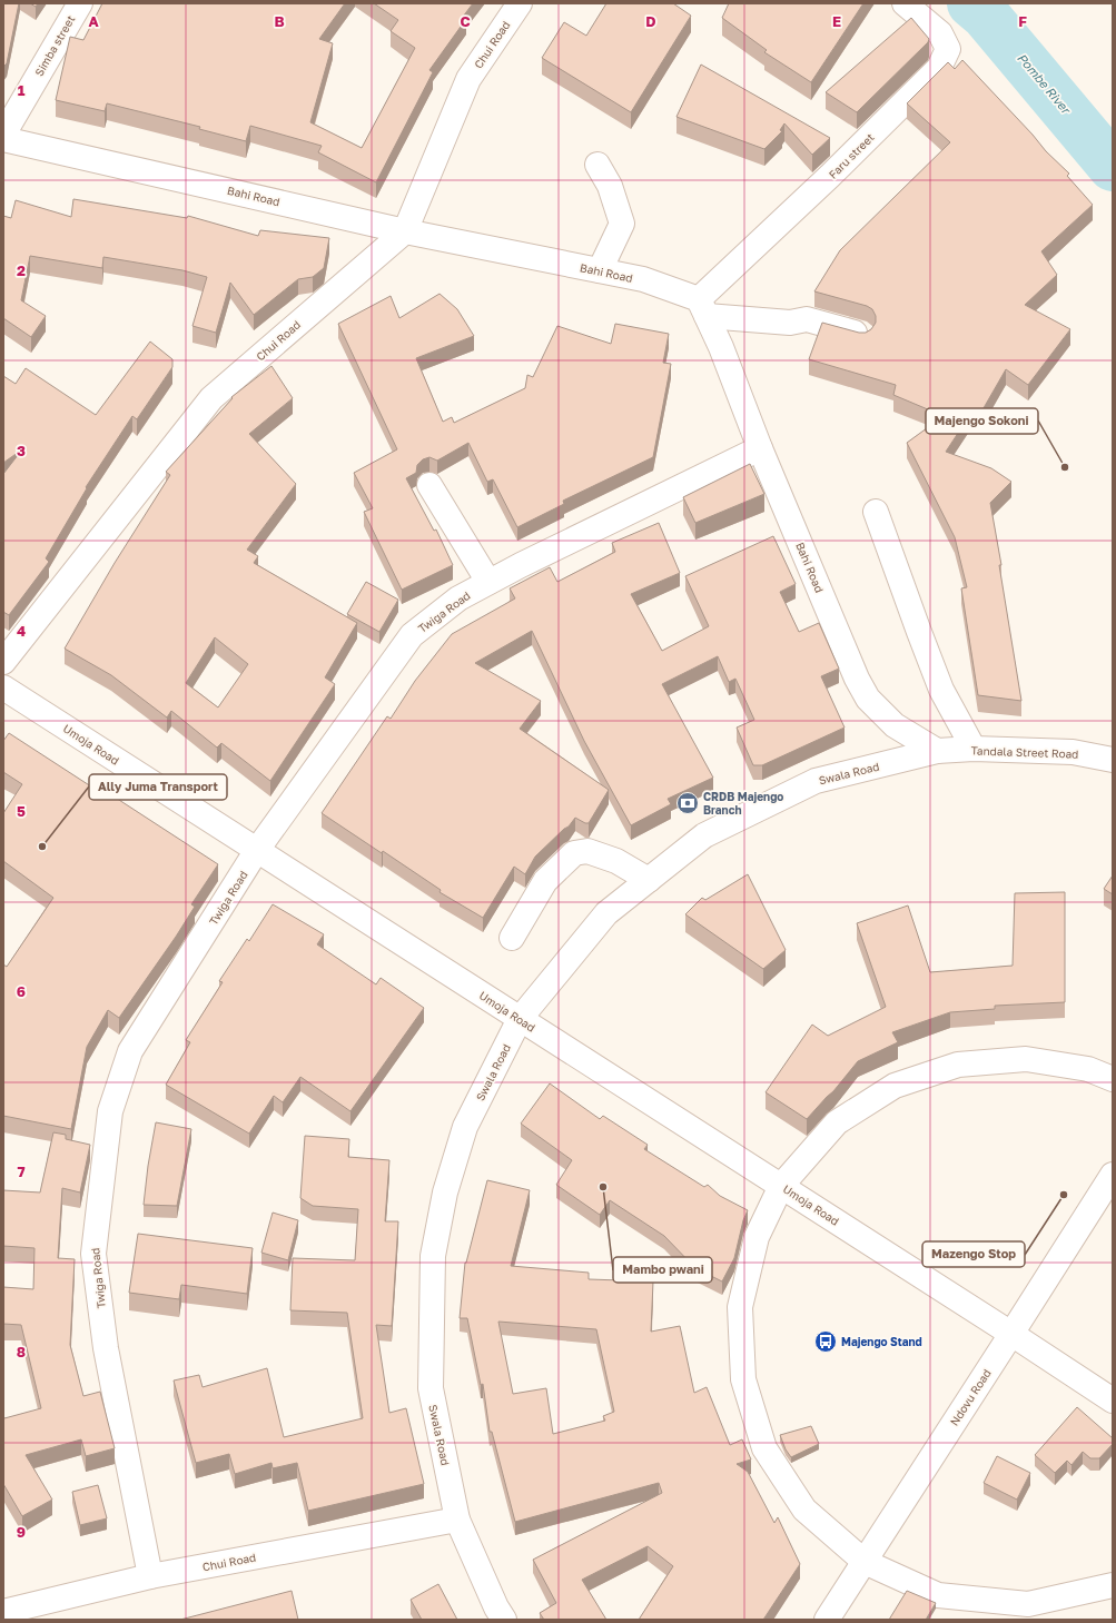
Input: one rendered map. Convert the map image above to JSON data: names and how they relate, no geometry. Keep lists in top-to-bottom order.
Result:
{
  "streets": {
    "street": [
      "Chui Road",
      "Simba street",
      "Faru street",
      "Bahi Road",
      "Twiga Road",
      "Umoja Road",
      "Tandala Street Road",
      "Swala Road",
      "Ndovu Road"
    ]
  },
  "crossings": [
    ["Chui Road", "Bahi Road"],
    ["Chui Road", "Twiga Road"],
    ["Chui Road", "Swala Road"],
    ["Faru street", "Bahi Road"],
    ["Bahi Road", "Twiga Road"],
    ["Bahi Road", "Tandala Street Road"],
    ["Bahi Road", "Swala Road"],
    ["Twiga Road", "Umoja Road"],
    ["Umoja Road", "Swala Road"],
    ["Umoja Road", "Ndovu Road"],
    ["Tandala Street Road", "Swala Road"]
  ],
  "water": ["Pombe River"],
  "places": {
    "other": [
      "Majengo Sokoni",
      "Ally Juma Transport",
      "Mambo pwani",
      "Mazengo Stop"
    ],
    "bank": ["CRDB Majengo Branch"],
    "bus stop": ["Majengo Stand"]
  },
  "grid": {
    "columns": [
      "A",
      "B",
      "C",
      "D",
      "E",
      "F"
    ],
    "rows": [
      "1",
      "2",
      "3",
      "4",
      "5",
      "6",
      "7",
      "8",
      "9"
    ]
  }
}
